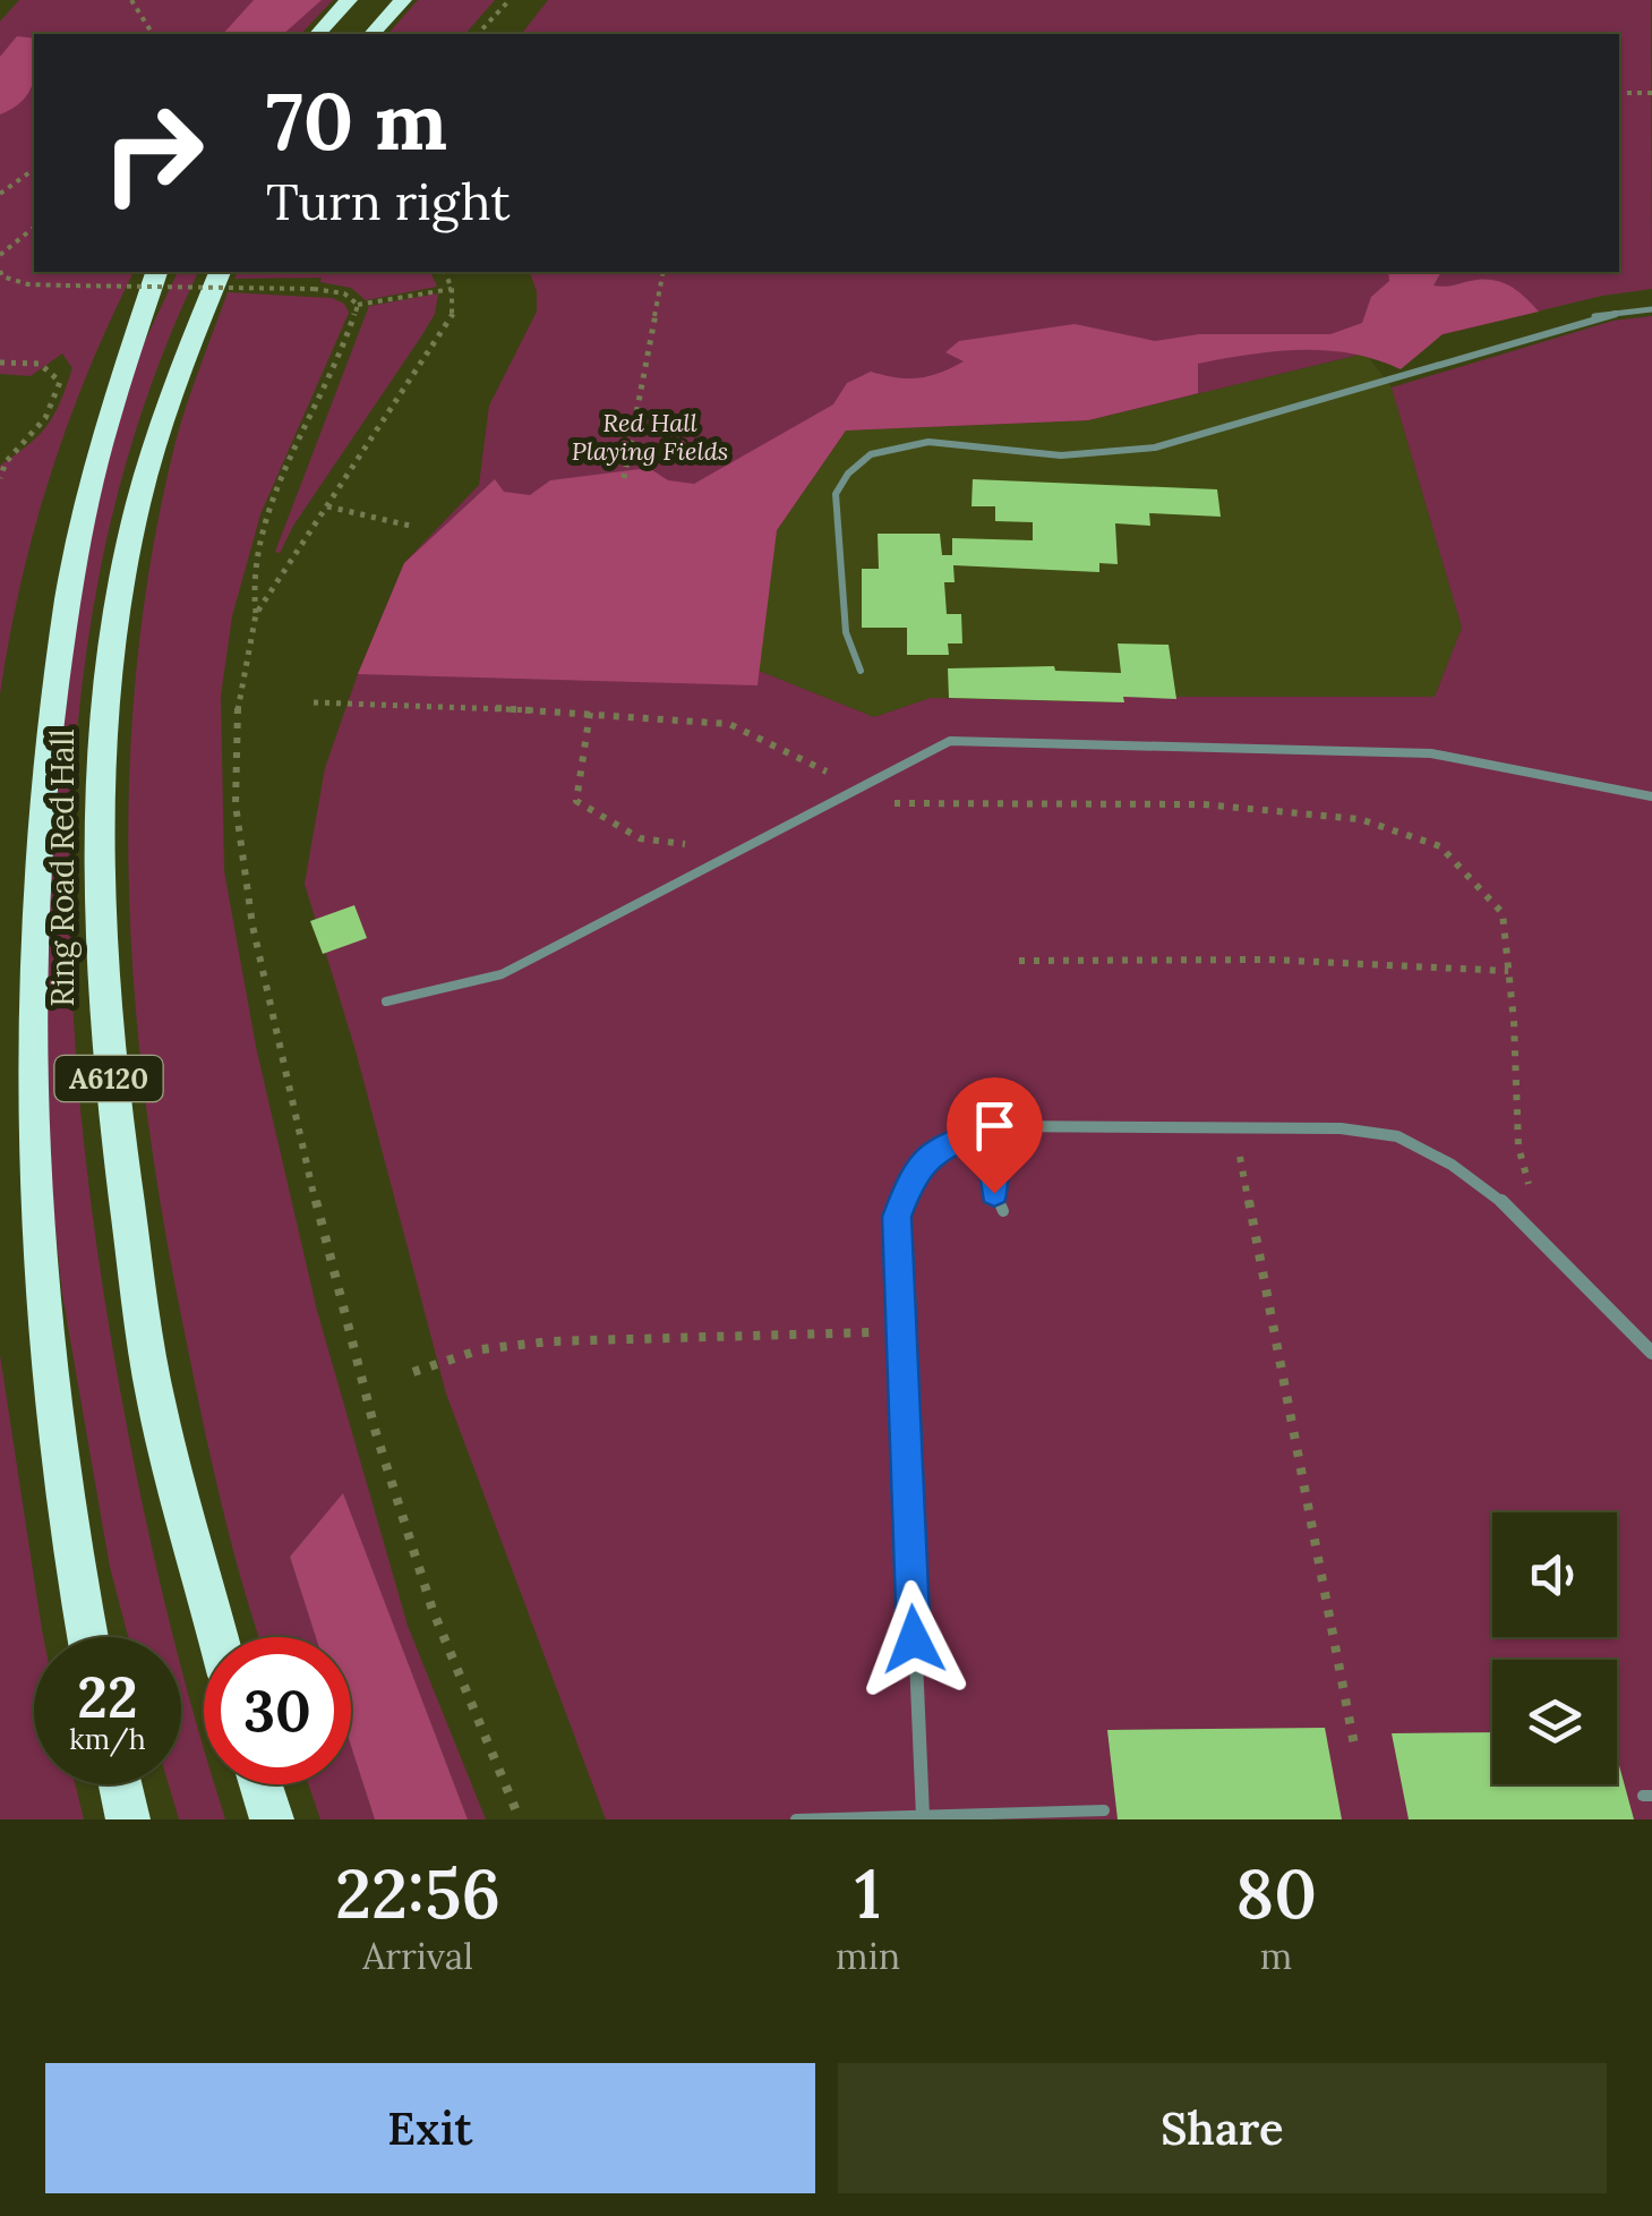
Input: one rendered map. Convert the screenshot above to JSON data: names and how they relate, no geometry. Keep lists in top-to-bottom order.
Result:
{
  "streets": {
    "highway": ["Ring Road Red Hall", "A6120"]
  },
  "parks": ["Red Hall Playing Fields"],
  "page": {
    "turn": ["70 m", "Turn right"],
    "speed": "22 km/h",
    "limit": "30",
    "eta": [
      "22:56",
      "Arrival",
      "1",
      "min",
      "80",
      "m"
    ],
    "buttons": ["Exit", "Share"]
  }
}
